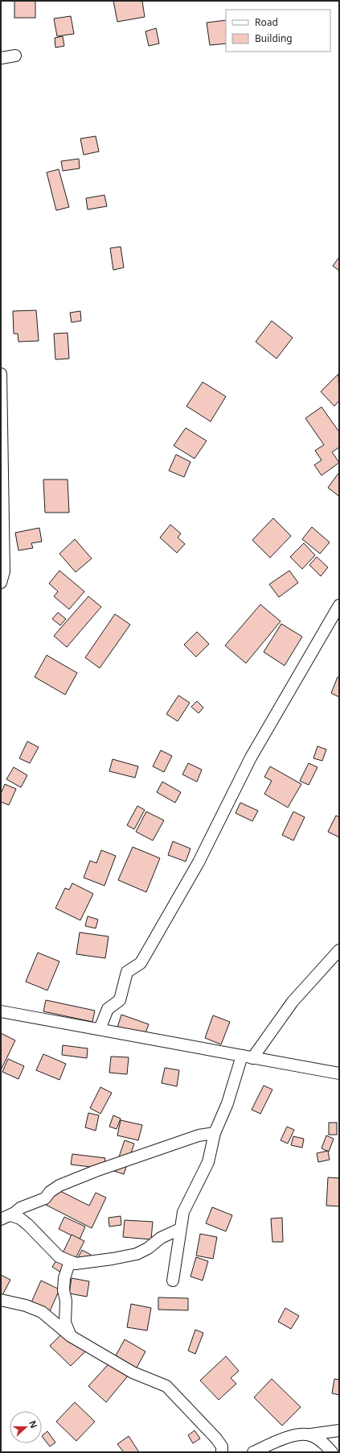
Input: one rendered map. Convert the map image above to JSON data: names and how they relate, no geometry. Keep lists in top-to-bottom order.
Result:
{
  "legend": ["Road", "Building"],
  "north": "right"
}
